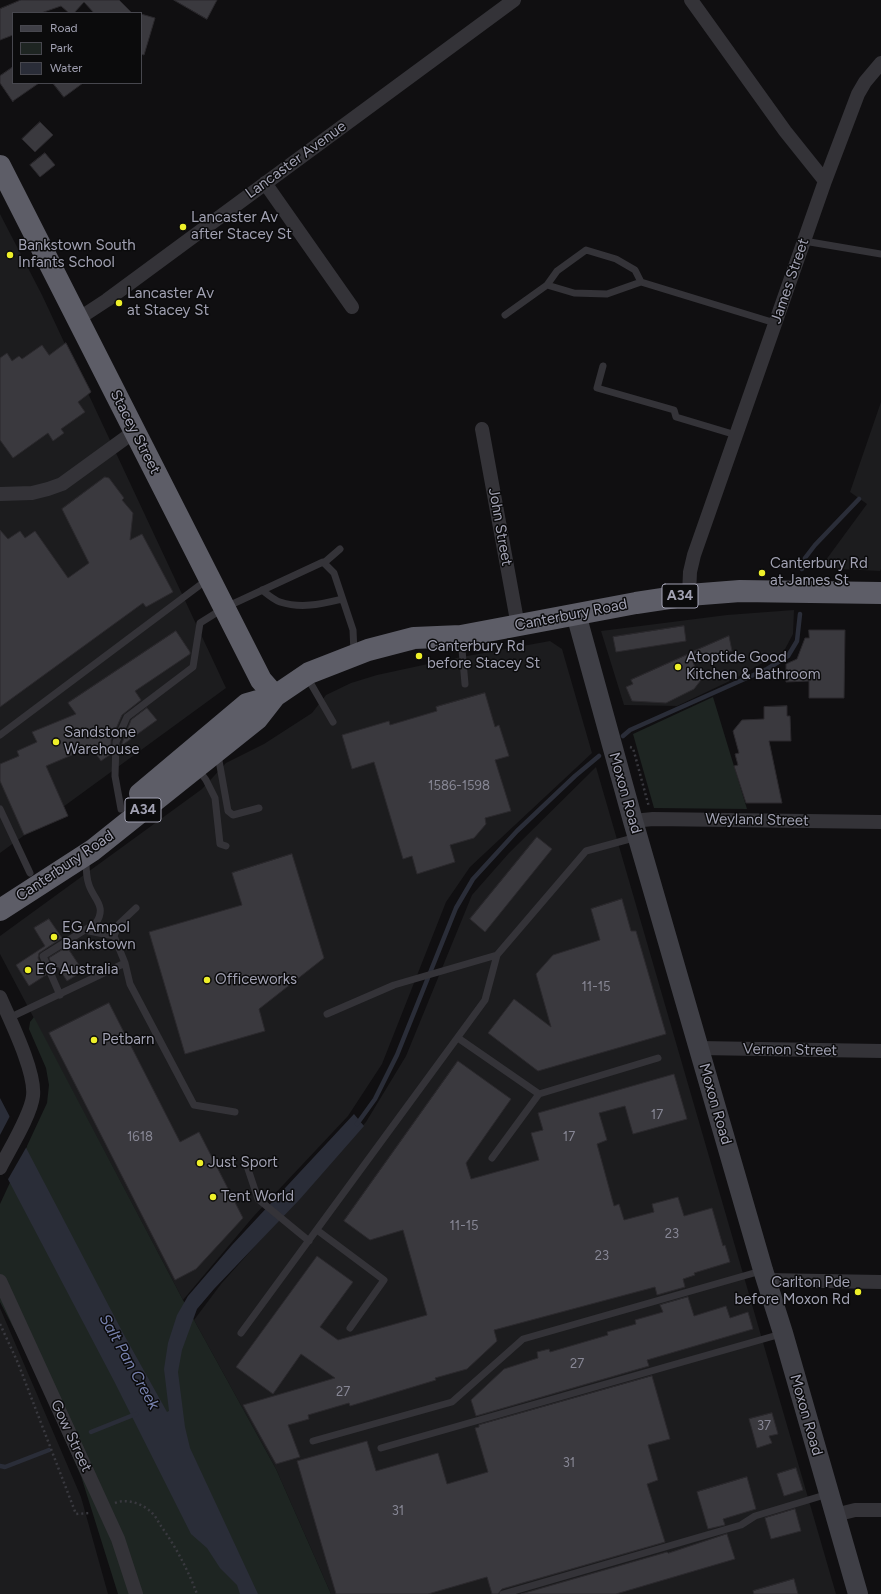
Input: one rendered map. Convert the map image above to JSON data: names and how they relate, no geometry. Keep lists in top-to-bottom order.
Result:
{
  "streets": {
    "highway": ["Stacey Street", "A34", "Canterbury Road"],
    "main road": ["Moxon Road"],
    "street": [
      "Lancaster Avenue",
      "James Street",
      "John Street",
      "Weyland Street",
      "Vernon Street",
      "Gow Street"
    ]
  },
  "crossings": [
    ["Lancaster Avenue", "Stacey Street"],
    ["James Street", "Canterbury Road"],
    ["Stacey Street", "Canterbury Road"],
    ["John Street", "Canterbury Road"],
    ["Canterbury Road", "Moxon Road"],
    ["Moxon Road", "Weyland Street"],
    ["Moxon Road", "Vernon Street"]
  ],
  "water": ["Salt Pan Creek"],
  "places": [
    "Lancaster Av after Stacey St",
    "Bankstown South Infants School",
    "Lancaster Av at Stacey St",
    "Canterbury Rd at James St",
    "Canterbury Rd before Stacey St",
    "Atoptide Good Kitchen & Bathroom",
    "Sandstone Warehouse",
    "EG Ampol Bankstown",
    "EG Australia",
    "Officeworks",
    "Petbarn",
    "Just Sport",
    "Tent World",
    "Carlton Pde before Moxon Rd"
  ],
  "house_numbers": [
    "1586-1598",
    "11-15",
    "17",
    "1618",
    "17",
    "11-15",
    "23",
    "23",
    "27",
    "27",
    "37",
    "31",
    "31"
  ],
  "legend": ["Road", "Park", "Water"]
}
